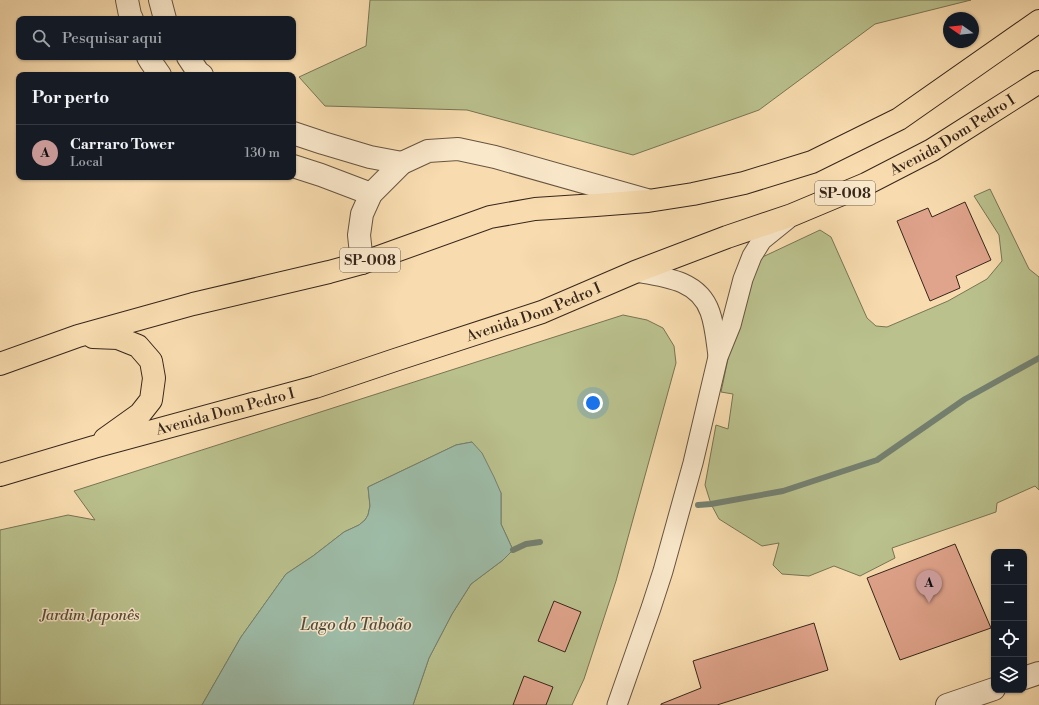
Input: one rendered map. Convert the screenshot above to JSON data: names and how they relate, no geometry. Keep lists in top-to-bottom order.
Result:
{
  "streets": {
    "main road": ["Avenida Dom Pedro I", "SP-008"]
  },
  "water": ["Lago do Taboão"],
  "parks": ["Jardim Japonês"],
  "north": "left",
  "page": {
    "search": "Pesquisar aqui",
    "heading": "Por perto",
    "list": [
      {
        "mark": "A",
        "name": "Carraro Tower",
        "note": "Local",
        "value": "130 m"
      }
    ],
    "map_buttons": ["+", "−"],
    "pins": "A"
  }
}
